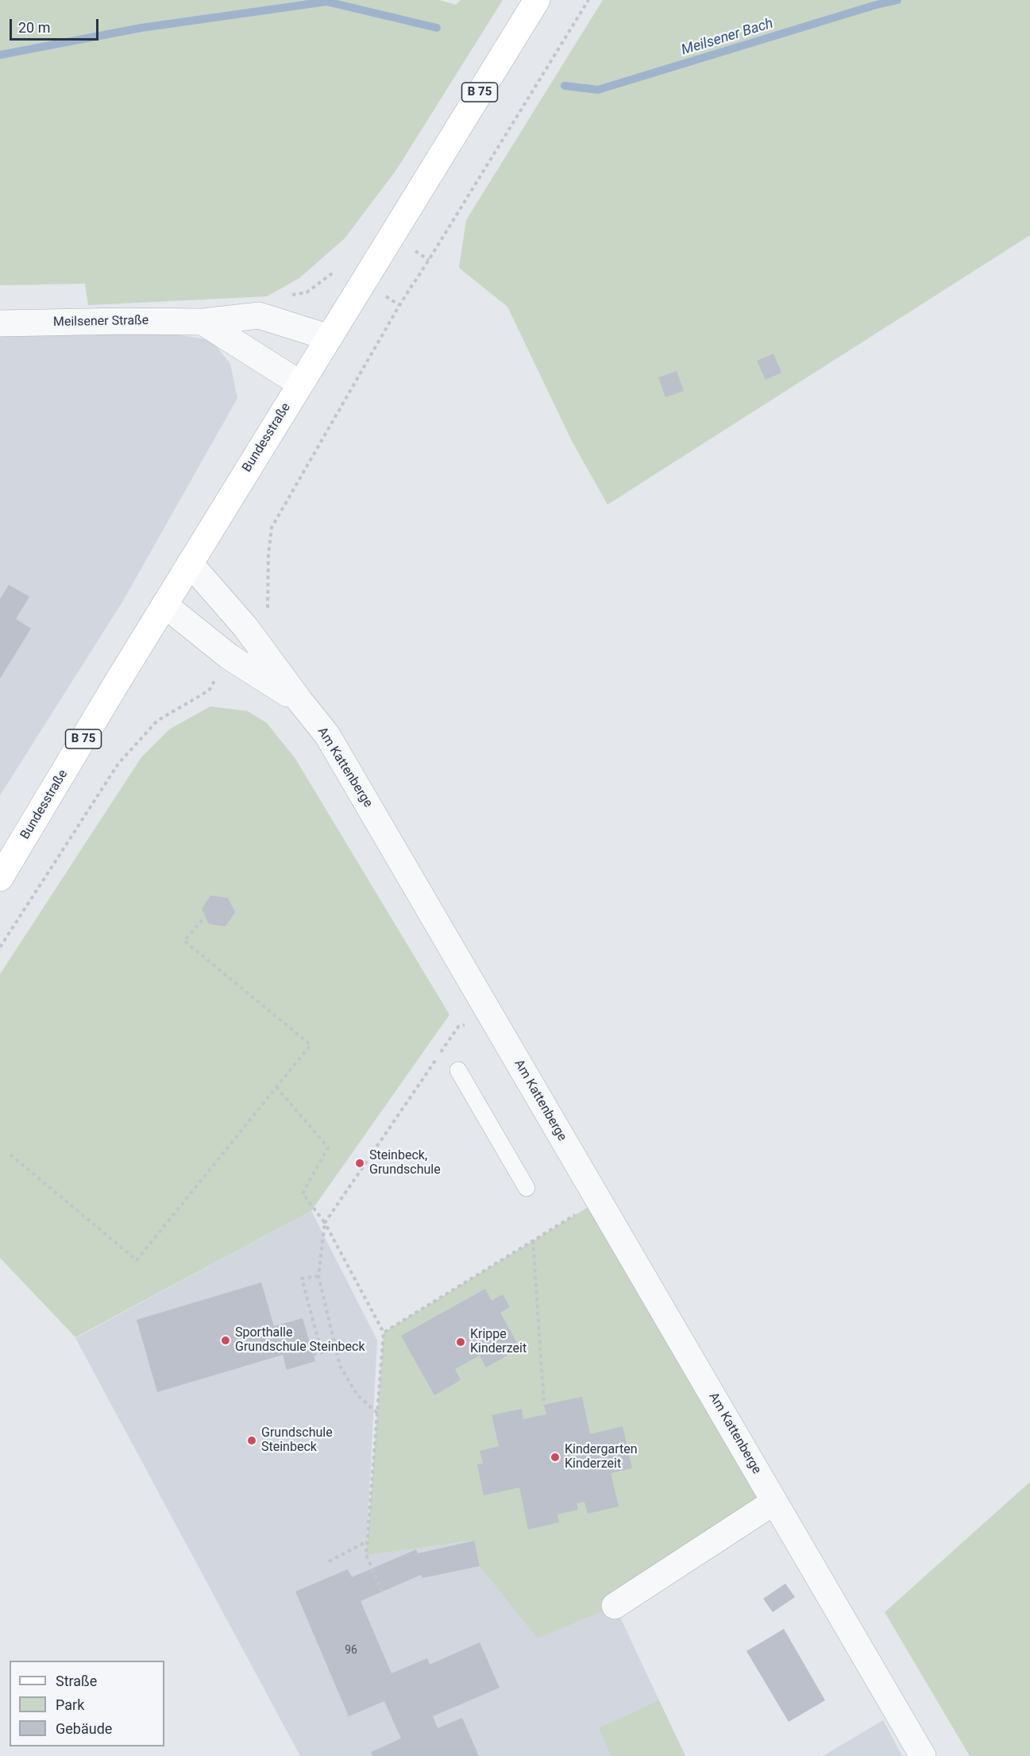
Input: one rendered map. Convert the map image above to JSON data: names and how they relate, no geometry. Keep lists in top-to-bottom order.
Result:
{
  "streets": {
    "main road": ["B 75", "Bundesstraße"],
    "street": ["Meilsener Straße", "Am Kattenberge"]
  },
  "crossings": [
    ["Meilsener Straße", "Bundesstraße"],
    ["Bundesstraße", "Am Kattenberge"]
  ],
  "water": ["Meilsener Bach"],
  "places": [
    "Steinbeck, Grundschule",
    "Sporthalle Grundschule Steinbeck",
    "Krippe Kinderzeit",
    "Grundschule Steinbeck",
    "Kindergarten Kinderzeit"
  ],
  "house_numbers": ["96"],
  "legend": ["Straße", "Park", "Gebäude"],
  "scale_bar": "20 m"
}
